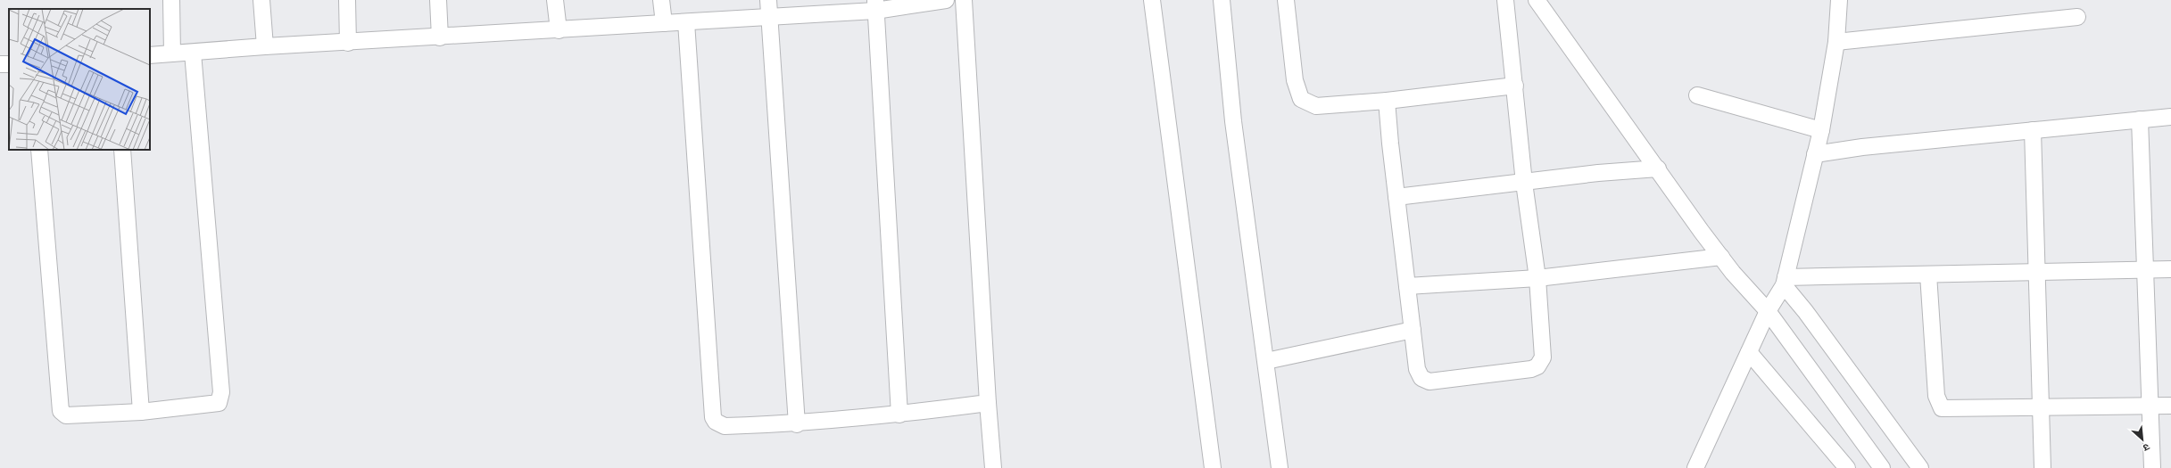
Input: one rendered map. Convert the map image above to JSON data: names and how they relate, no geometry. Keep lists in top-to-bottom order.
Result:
{
  "north": "bottom right"
}
